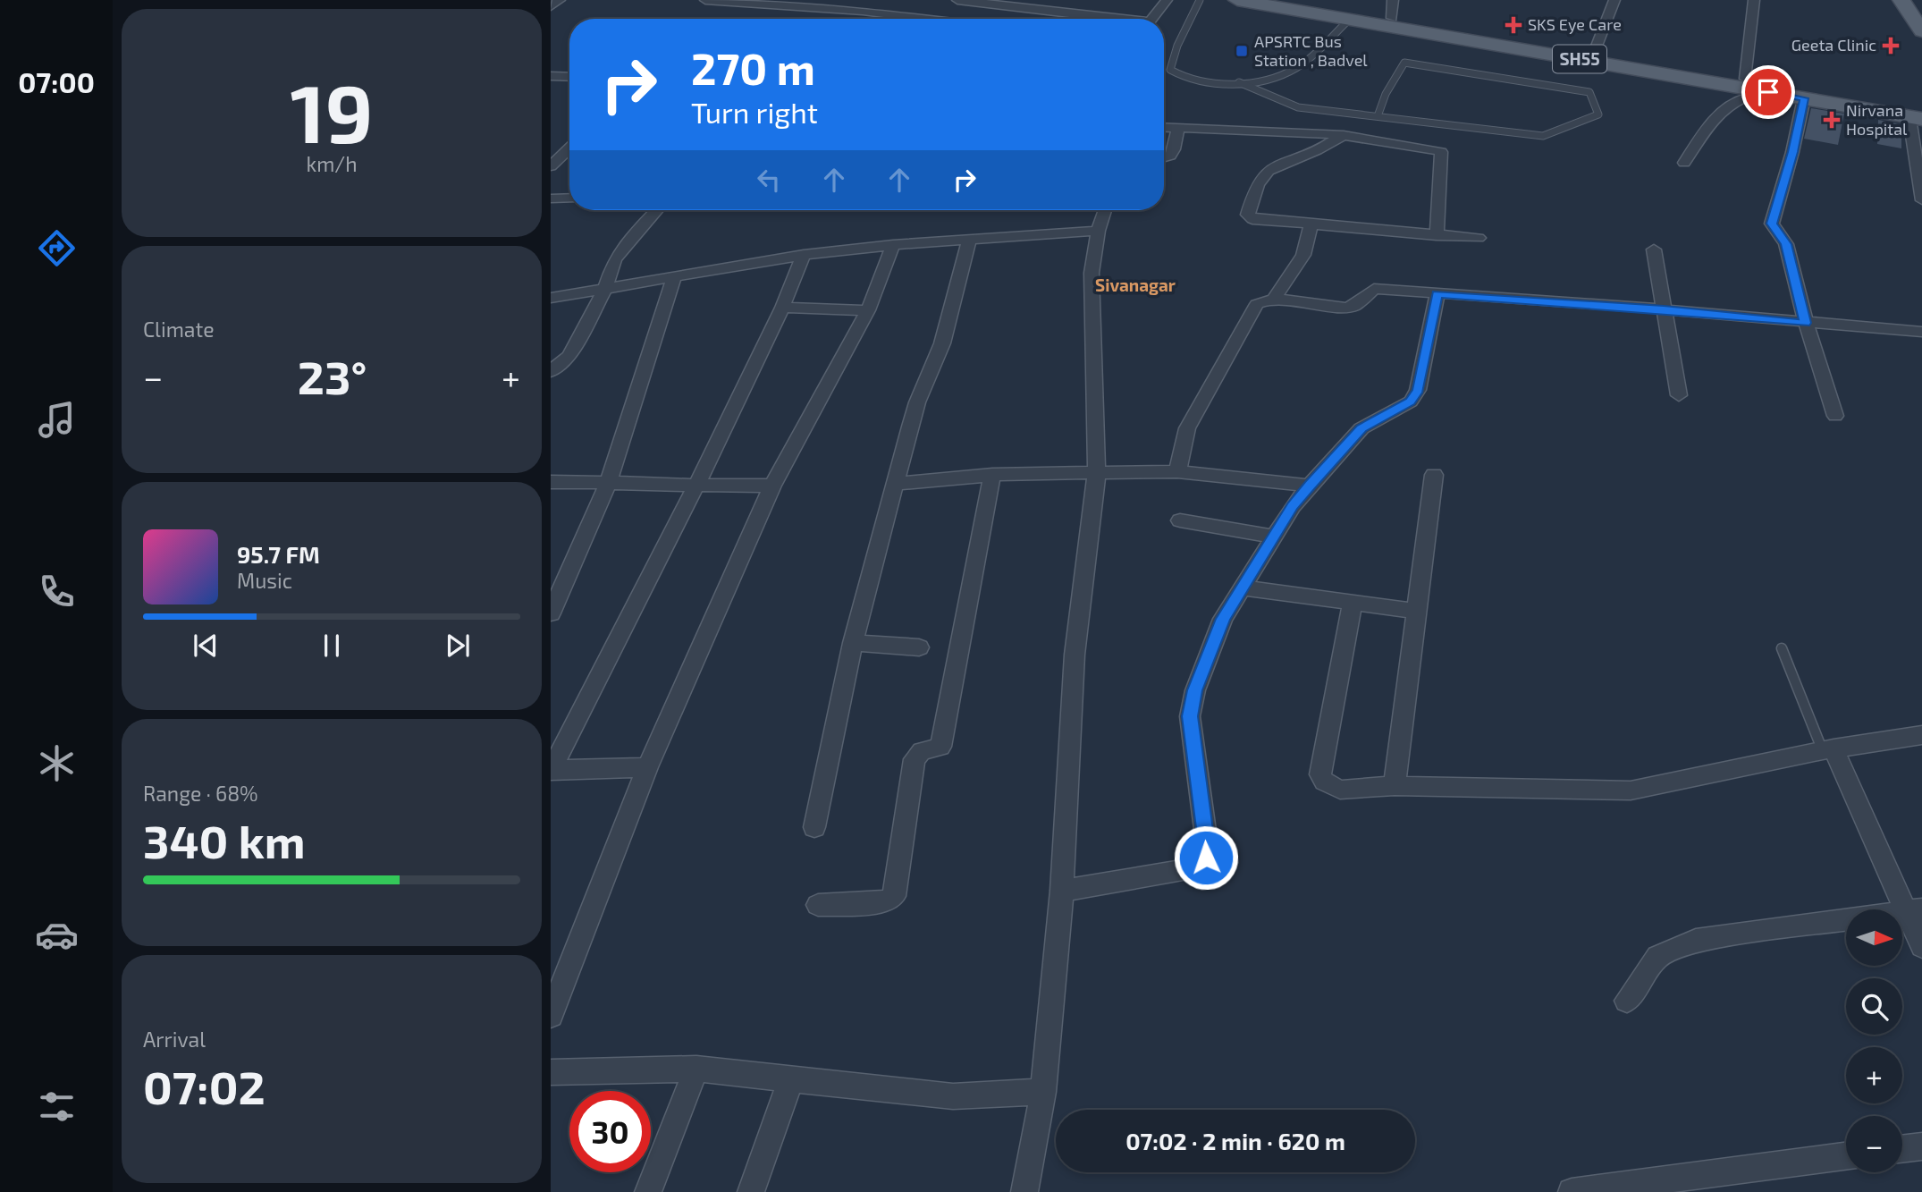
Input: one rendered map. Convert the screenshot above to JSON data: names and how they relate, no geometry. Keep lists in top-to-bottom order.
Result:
{
  "streets": {
    "main road": ["SH55"]
  },
  "districts": ["Sivanagar"],
  "places": {
    "health": ["SKS Eye Care", "Geeta Clinic", "Nirvana Hospital"],
    "transit": ["APSRTC Bus Station , Badvel"]
  },
  "north": "right",
  "page": {
    "tabs": "07:00",
    "tile": [
      ["19", "km/h"],
      "Climate",
      ["Range · 68%", "340 km"],
      ["Arrival", "07:02"]
    ],
    "turn": ["270 m", "Turn right"],
    "heat": ["−", "23°", "+"],
    "song": ["95.7 FM", "Music"],
    "map_buttons": ["+", "−"],
    "limit": "30",
    "trip": "07:02 · 2 min · 620 m"
  }
}
